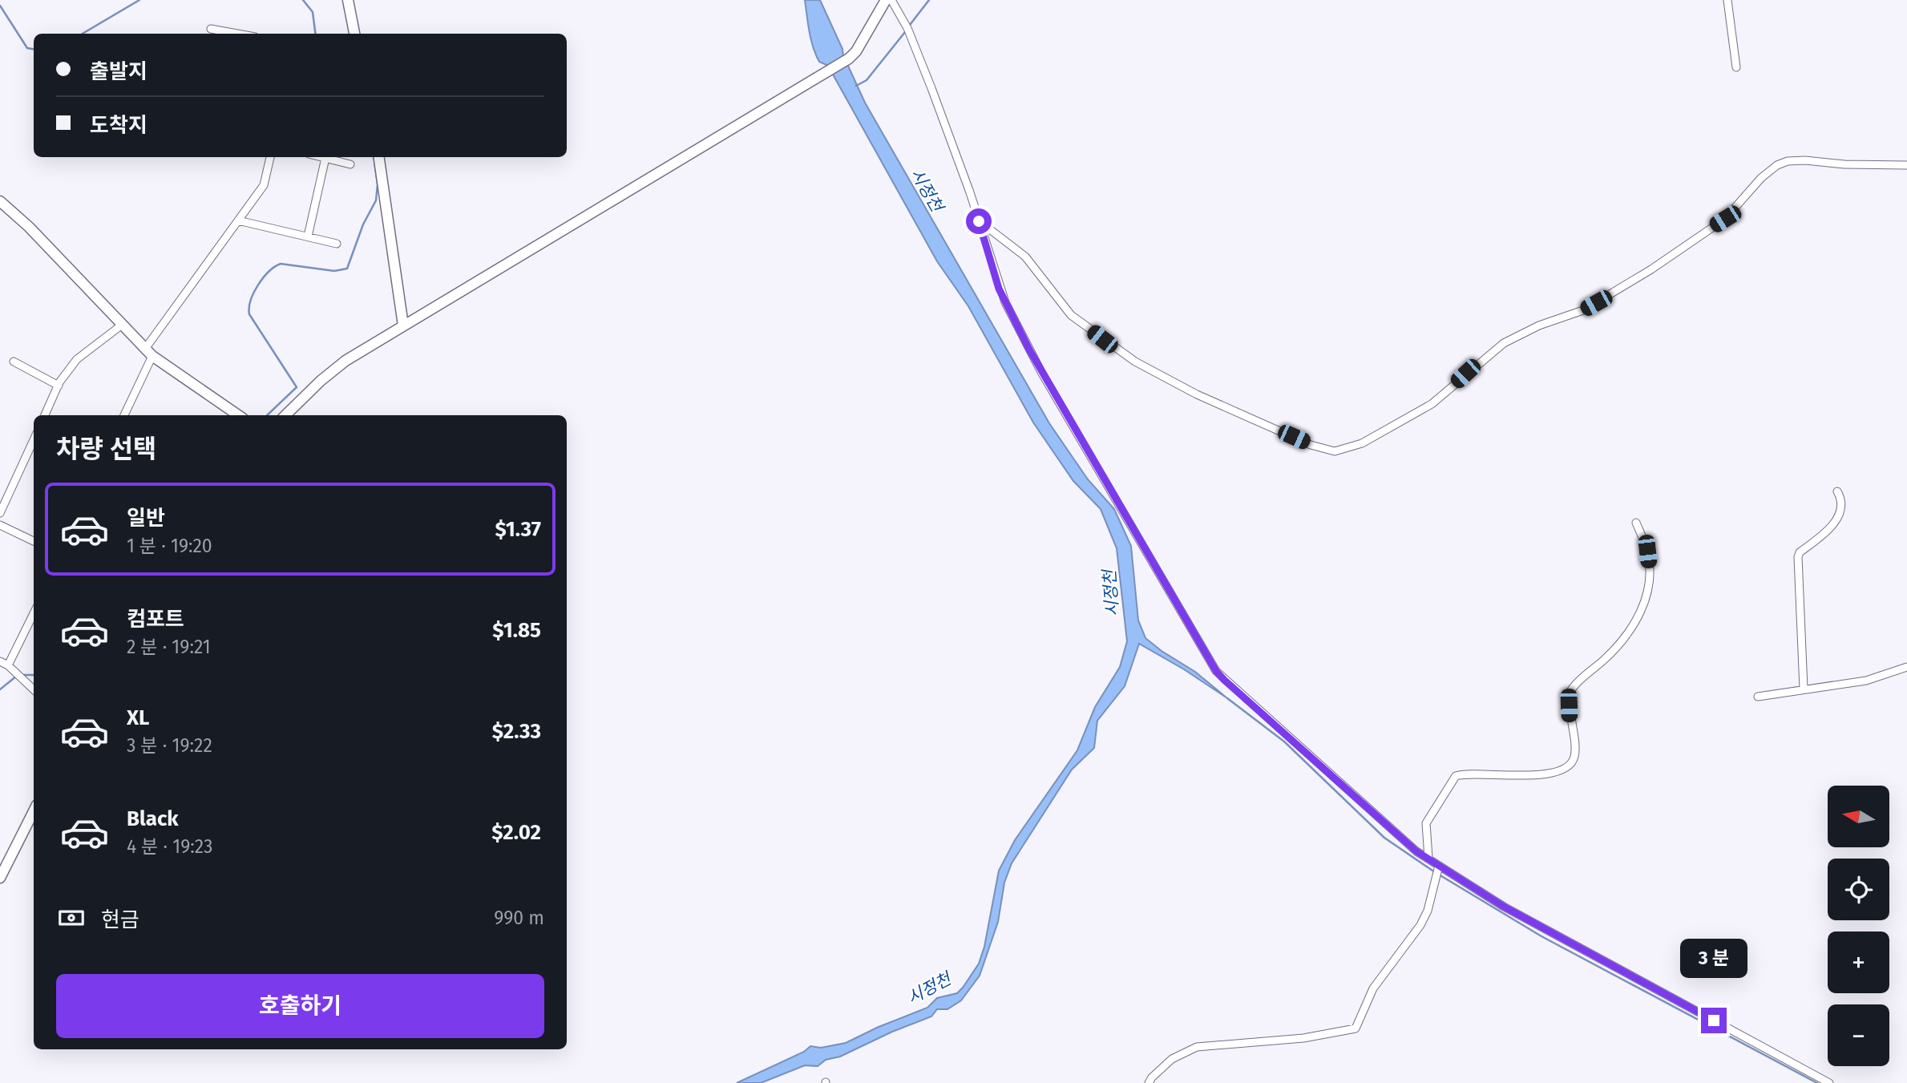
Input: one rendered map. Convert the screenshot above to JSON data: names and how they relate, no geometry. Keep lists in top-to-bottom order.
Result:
{
  "water": ["시정천"],
  "north": "left",
  "page": {
    "banner": ["출발지", "도착지"],
    "heading": "차량 선택",
    "list": [
      {
        "name": "일반",
        "note": "1 분 · 19:20",
        "value": "$1.37"
      },
      {
        "name": "컴포트",
        "note": "2 분 · 19:21",
        "value": "$1.85"
      },
      {
        "name": "XL",
        "note": "3 분 · 19:22",
        "value": "$2.33"
      },
      {
        "name": "Black",
        "note": "4 분 · 19:23",
        "value": "$2.02"
      }
    ],
    "map_buttons": ["+", "−"],
    "pay": ["현금", "990 m"],
    "bubble": "3 분",
    "buttons": "호출하기"
  }
}
